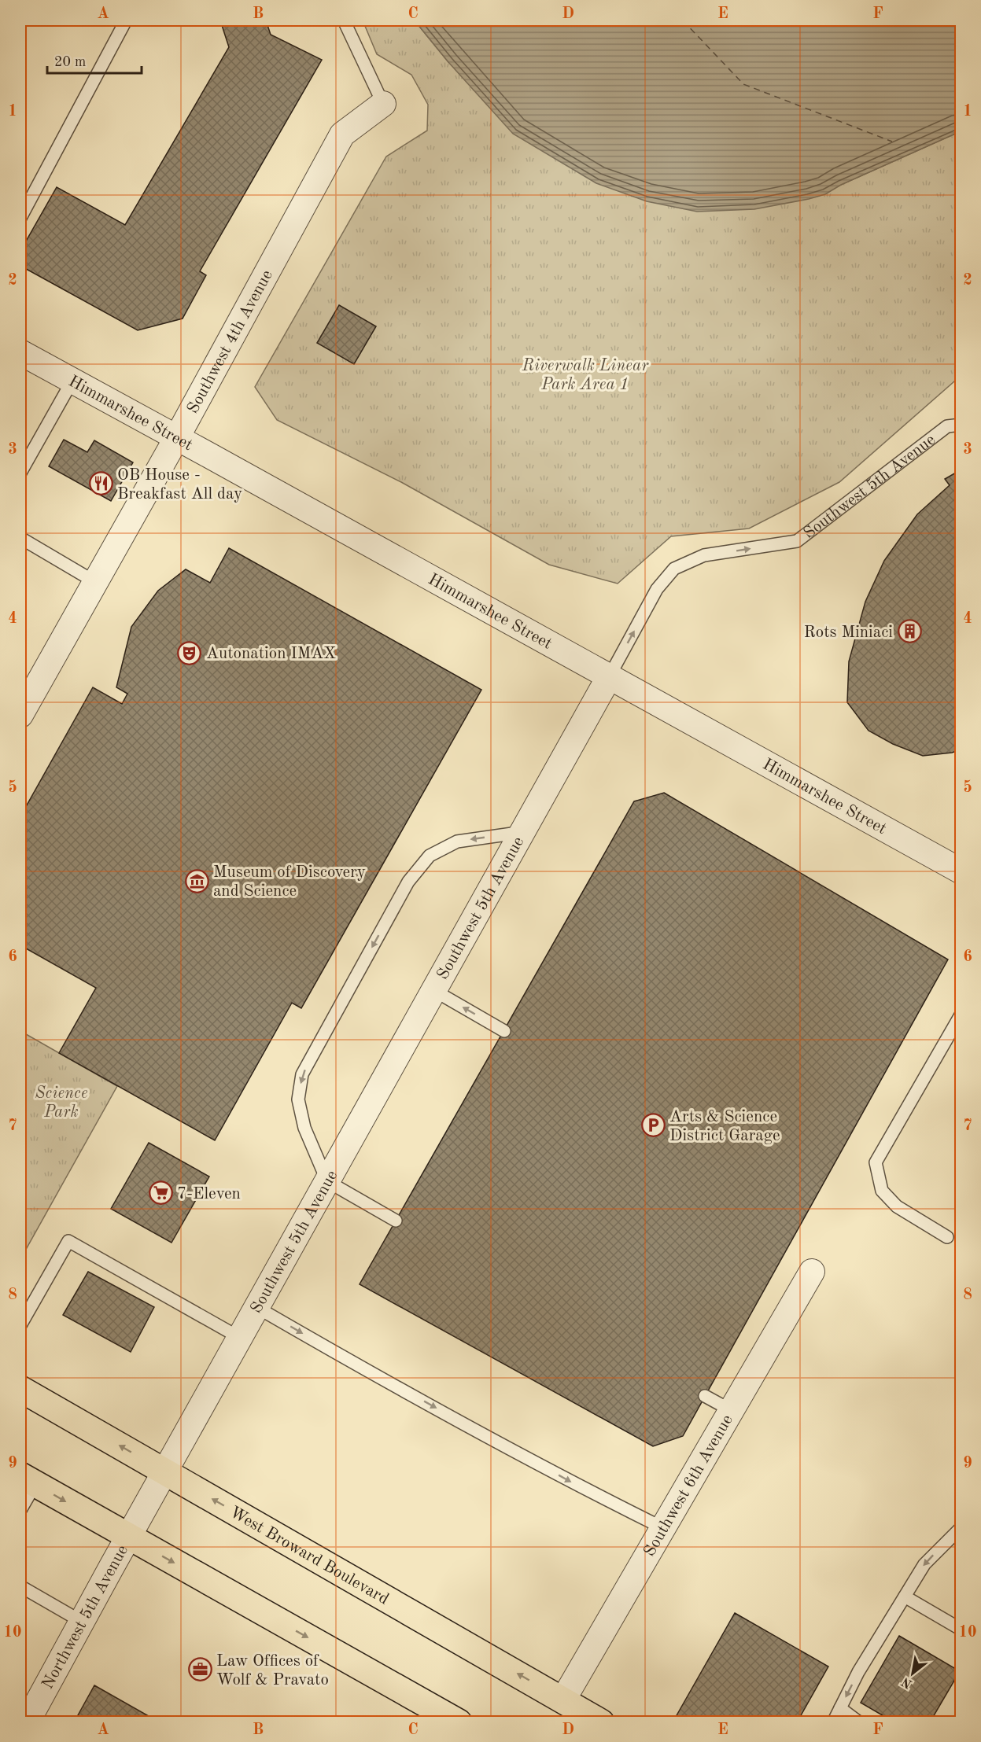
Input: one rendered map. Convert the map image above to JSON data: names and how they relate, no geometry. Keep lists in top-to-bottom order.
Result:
{
  "streets": {
    "main road": ["West Broward Boulevard"],
    "street": [
      "Southwest 4th Avenue",
      "Himmarshee Street",
      "Southwest 5th Avenue",
      "Southwest 6th Avenue",
      "Northwest 5th Avenue"
    ]
  },
  "crossings": [
    ["Southwest 4th Avenue", "Himmarshee Street"],
    ["Himmarshee Street", "Southwest 5th Avenue"],
    ["Southwest 5th Avenue", "West Broward Boulevard"],
    ["Southwest 5th Avenue", "Northwest 5th Avenue"],
    ["Southwest 6th Avenue", "West Broward Boulevard"]
  ],
  "parks": ["Riverwalk Linear Park Area 1", "Science Park"],
  "places": {
    "restaurant": ["OB House - Breakfast All day"],
    "building": ["Rots Miniaci"],
    "theatre": ["Autonation IMAX"],
    "museum": ["Museum of Discovery and Science"],
    "parking": ["Arts & Science District Garage"],
    "supermarket": ["7-Eleven"],
    "office": ["Law Offices of Wolf & Pravato"]
  },
  "scale_bar": "20 m",
  "north": "bottom left",
  "grid": {
    "columns": [
      "A",
      "B",
      "C",
      "D",
      "E",
      "F"
    ],
    "rows": [
      "1",
      "2",
      "3",
      "4",
      "5",
      "6",
      "7",
      "8",
      "9",
      "10"
    ]
  }
}
